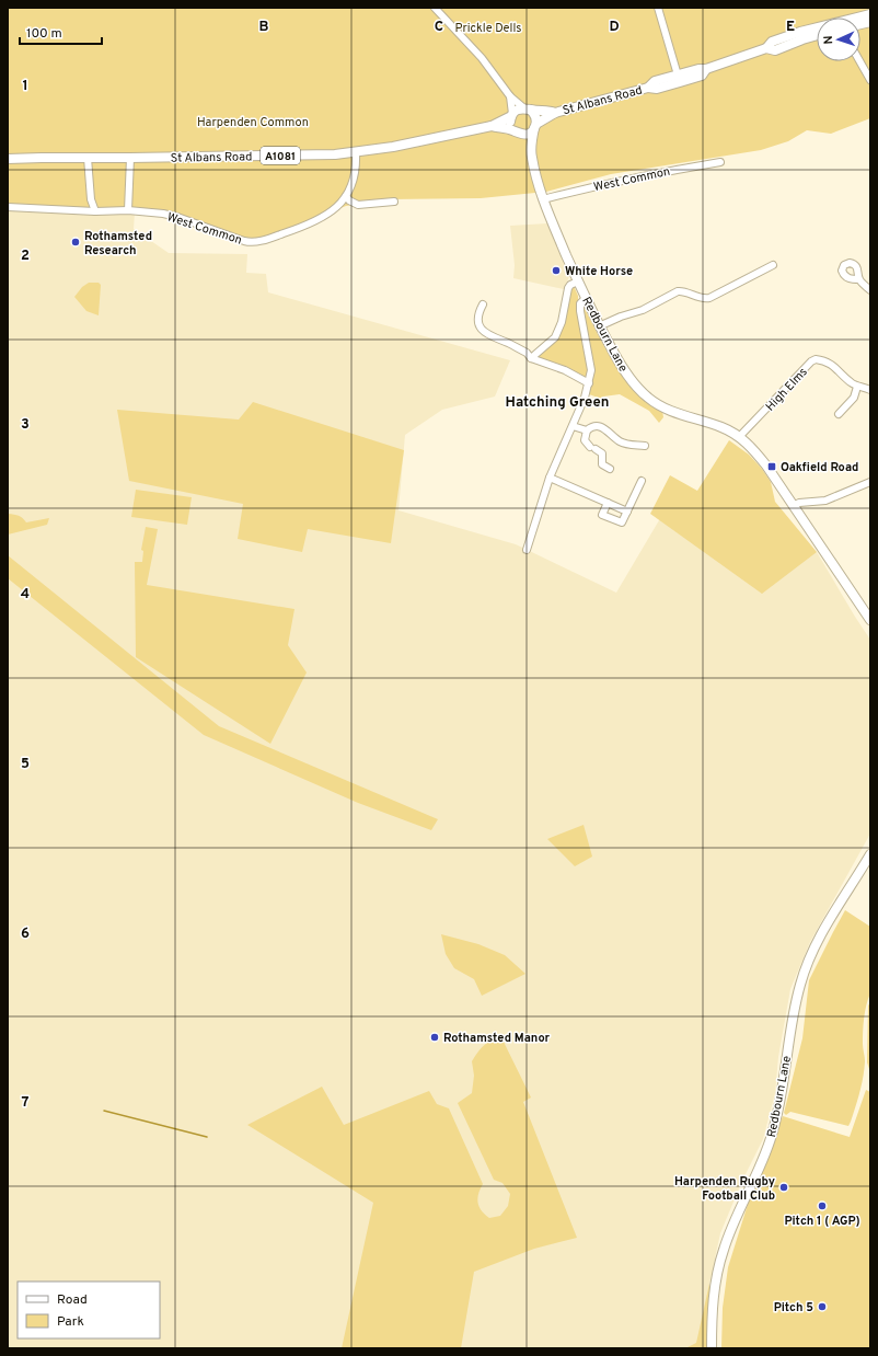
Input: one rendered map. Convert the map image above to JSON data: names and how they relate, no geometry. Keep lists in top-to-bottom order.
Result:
{
  "streets": {
    "main road": ["St Albans Road", "A1081", "Redbourn Lane"],
    "street": ["West Common", "High Elms"]
  },
  "crossings": [
    ["St Albans Road", "West Common"],
    ["St Albans Road", "Redbourn Lane"],
    ["West Common", "Redbourn Lane"],
    ["Redbourn Lane", "High Elms"]
  ],
  "districts": ["Hatching Green"],
  "parks": ["Prickle Dells", "Harpenden Common"],
  "places": {
    "other": [
      "Rothamsted Research",
      "White Horse",
      "Rothamsted Manor",
      "Harpenden Rugby Football Club",
      "Pitch 1 ( AGP)",
      "Pitch 5"
    ],
    "transit": ["Oakfield Road"]
  },
  "legend": ["Road", "Park"],
  "scale_bar": "100 m",
  "north": "left",
  "grid": {
    "columns": [
      "B",
      "C",
      "D",
      "E"
    ],
    "rows": [
      "1",
      "2",
      "3",
      "4",
      "5",
      "6",
      "7"
    ]
  }
}
